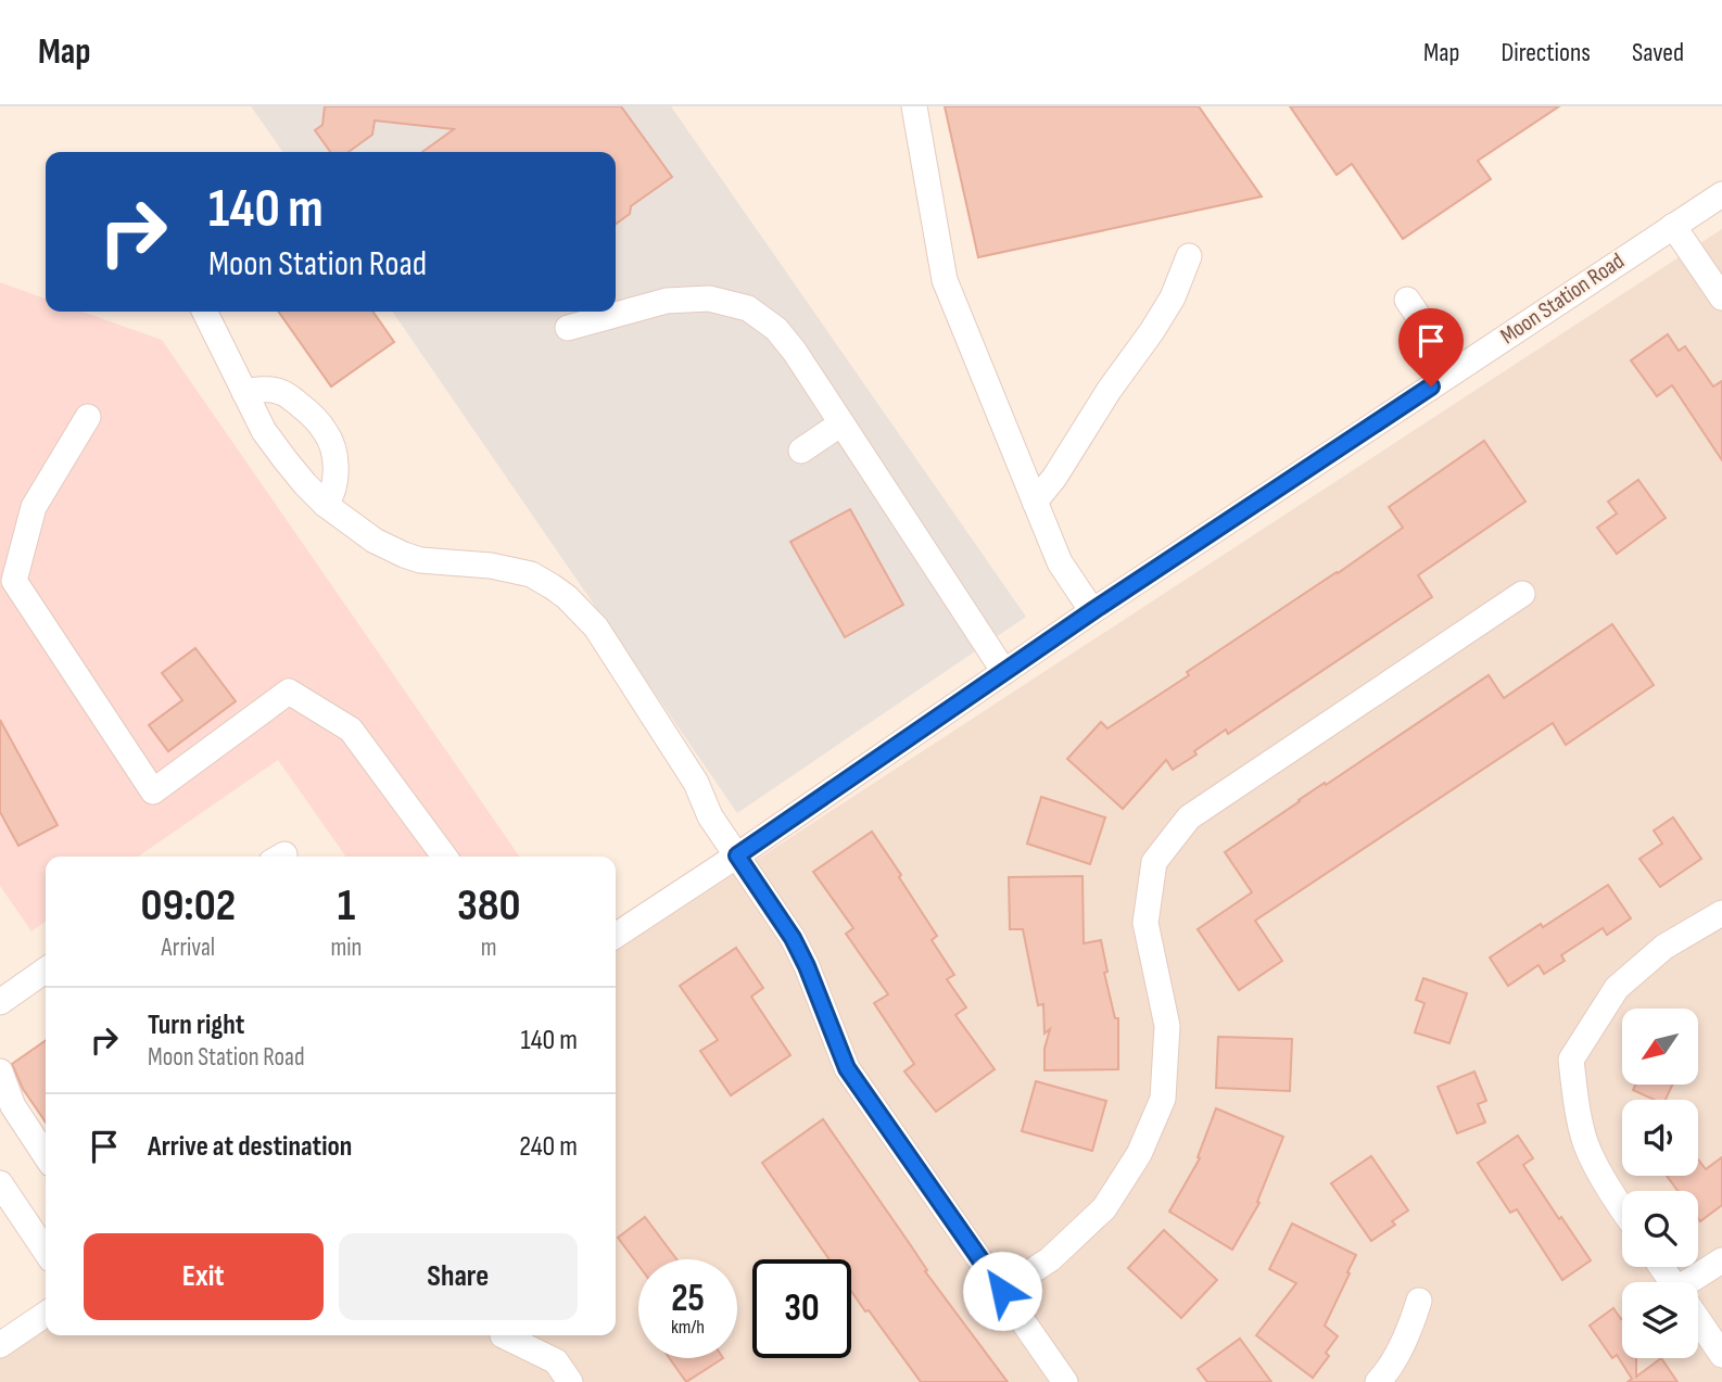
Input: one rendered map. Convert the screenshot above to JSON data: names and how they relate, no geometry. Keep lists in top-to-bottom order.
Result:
{
  "streets": {
    "street": ["Moon Station Road"]
  },
  "north": "bottom left",
  "page": {
    "header": "Map",
    "nav": ["Map", "Directions", "Saved"],
    "turn": ["140 m", "Moon Station Road"],
    "eta": [
      "09:02",
      "Arrival",
      "1",
      "min",
      "380",
      "m"
    ],
    "list": [
      {
        "name": "Turn right",
        "note": "Moon Station Road",
        "value": "140 m"
      },
      {
        "name": "Arrive at destination",
        "value": "240 m"
      }
    ],
    "buttons": ["Exit", "Share"],
    "speed": "25 km/h",
    "limit": "30"
  }
}
